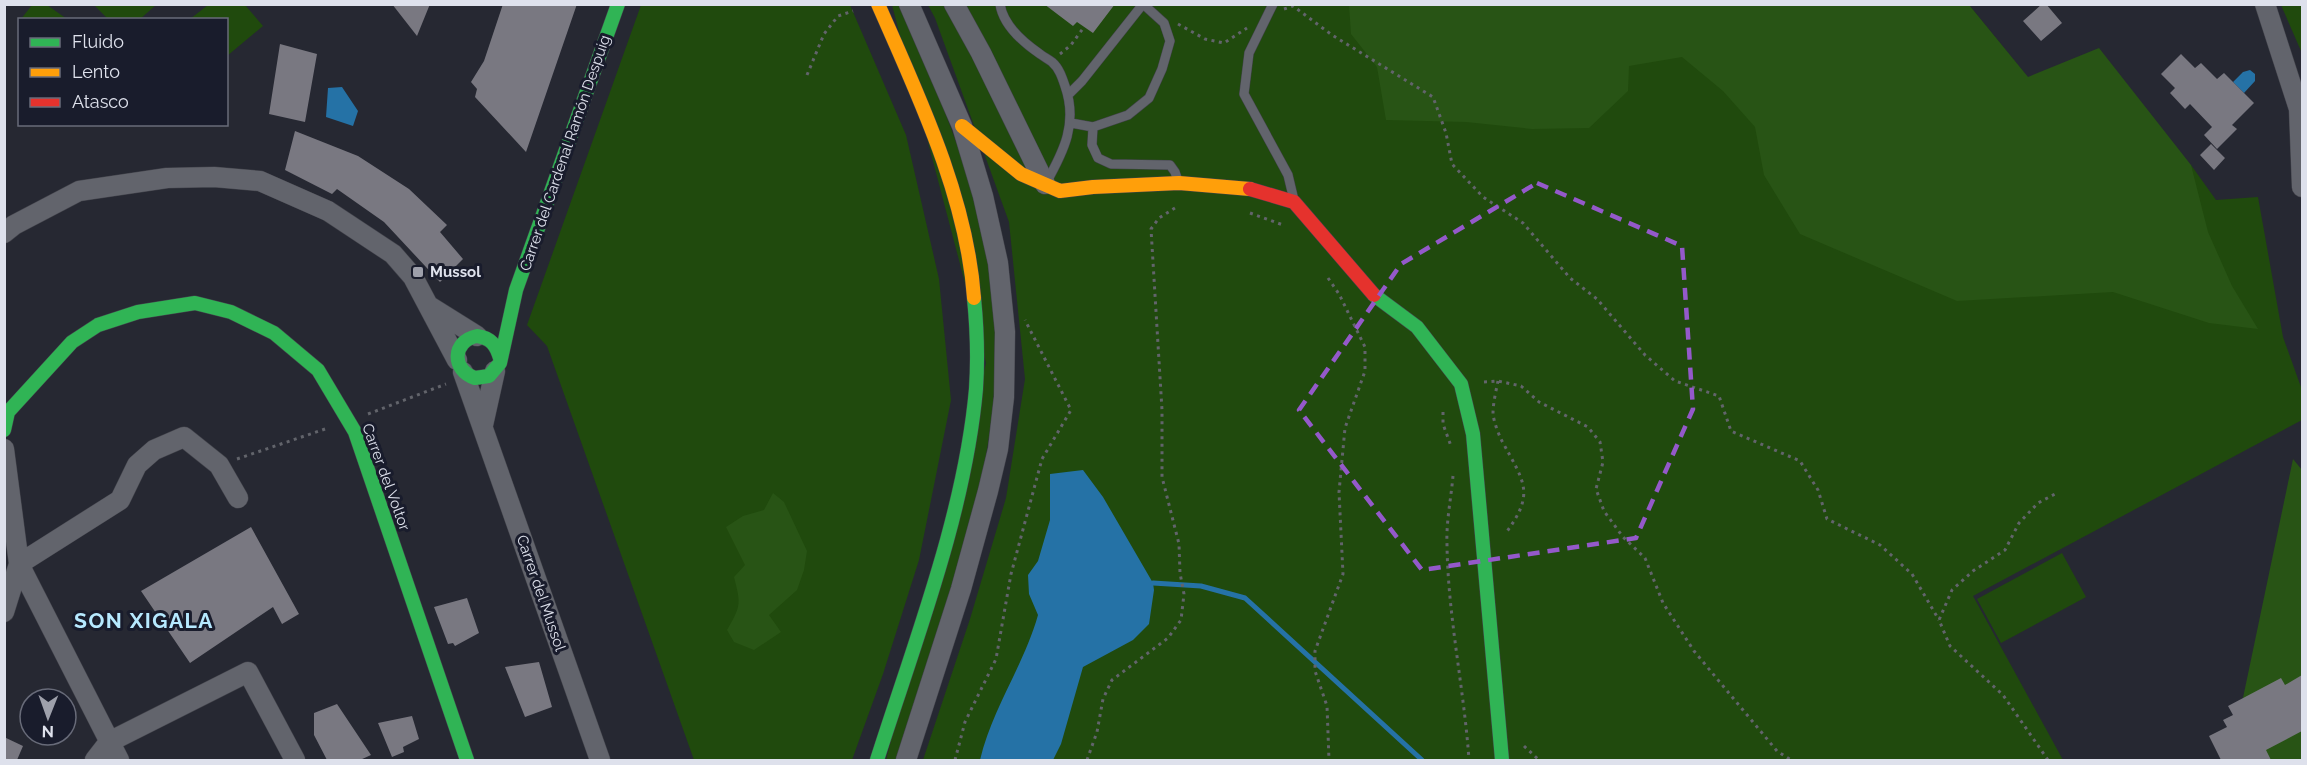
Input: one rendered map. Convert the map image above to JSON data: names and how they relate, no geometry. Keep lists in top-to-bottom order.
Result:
{
  "streets": {
    "street": ["Carrer del Cardenal Ramón Despuig", "Carrer del Voltor", "Carrer del Mussol"]
  },
  "crossings": [
    ["Carrer del Cardenal Ramón Despuig", "Carrer del Mussol"]
  ],
  "districts": ["SON XIGALA"],
  "places": {
    "transit": ["Mussol"]
  },
  "legend": ["Fluido", "Lento", "Atasco"],
  "north": "bottom"
}
